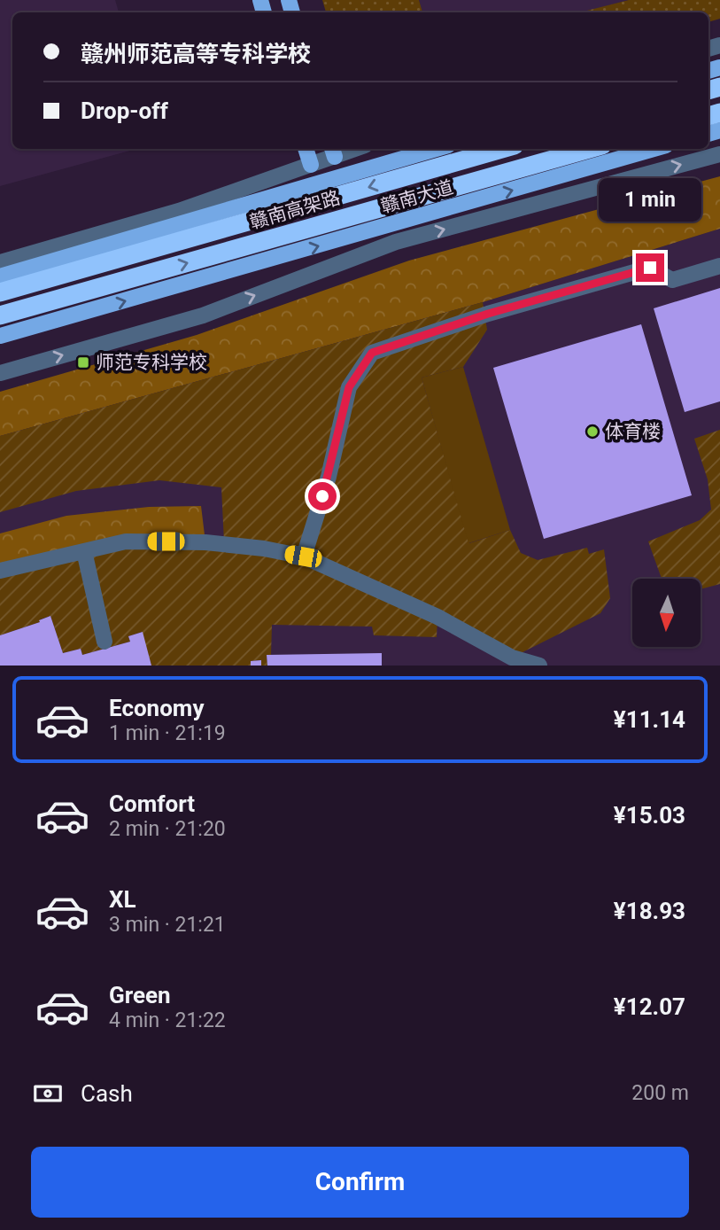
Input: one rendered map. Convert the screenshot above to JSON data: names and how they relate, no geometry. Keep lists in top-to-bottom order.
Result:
{
  "streets": {
    "highway": ["赣南高架路"],
    "main road": ["赣南大道"]
  },
  "places": {
    "transit": ["师范专科学校"],
    "other": ["体育楼"]
  },
  "north": "bottom",
  "page": {
    "banner": ["赣州师范高等专科学校", "Drop-off"],
    "bubble": "1 min",
    "list": [
      {
        "name": "Economy",
        "note": "1 min · 21:19",
        "value": "¥11.14"
      },
      {
        "name": "Comfort",
        "note": "2 min · 21:20",
        "value": "¥15.03"
      },
      {
        "name": "XL",
        "note": "3 min · 21:21",
        "value": "¥18.93"
      },
      {
        "name": "Green",
        "note": "4 min · 21:22",
        "value": "¥12.07"
      }
    ],
    "pay": ["Cash", "200 m"],
    "buttons": "Confirm"
  }
}
